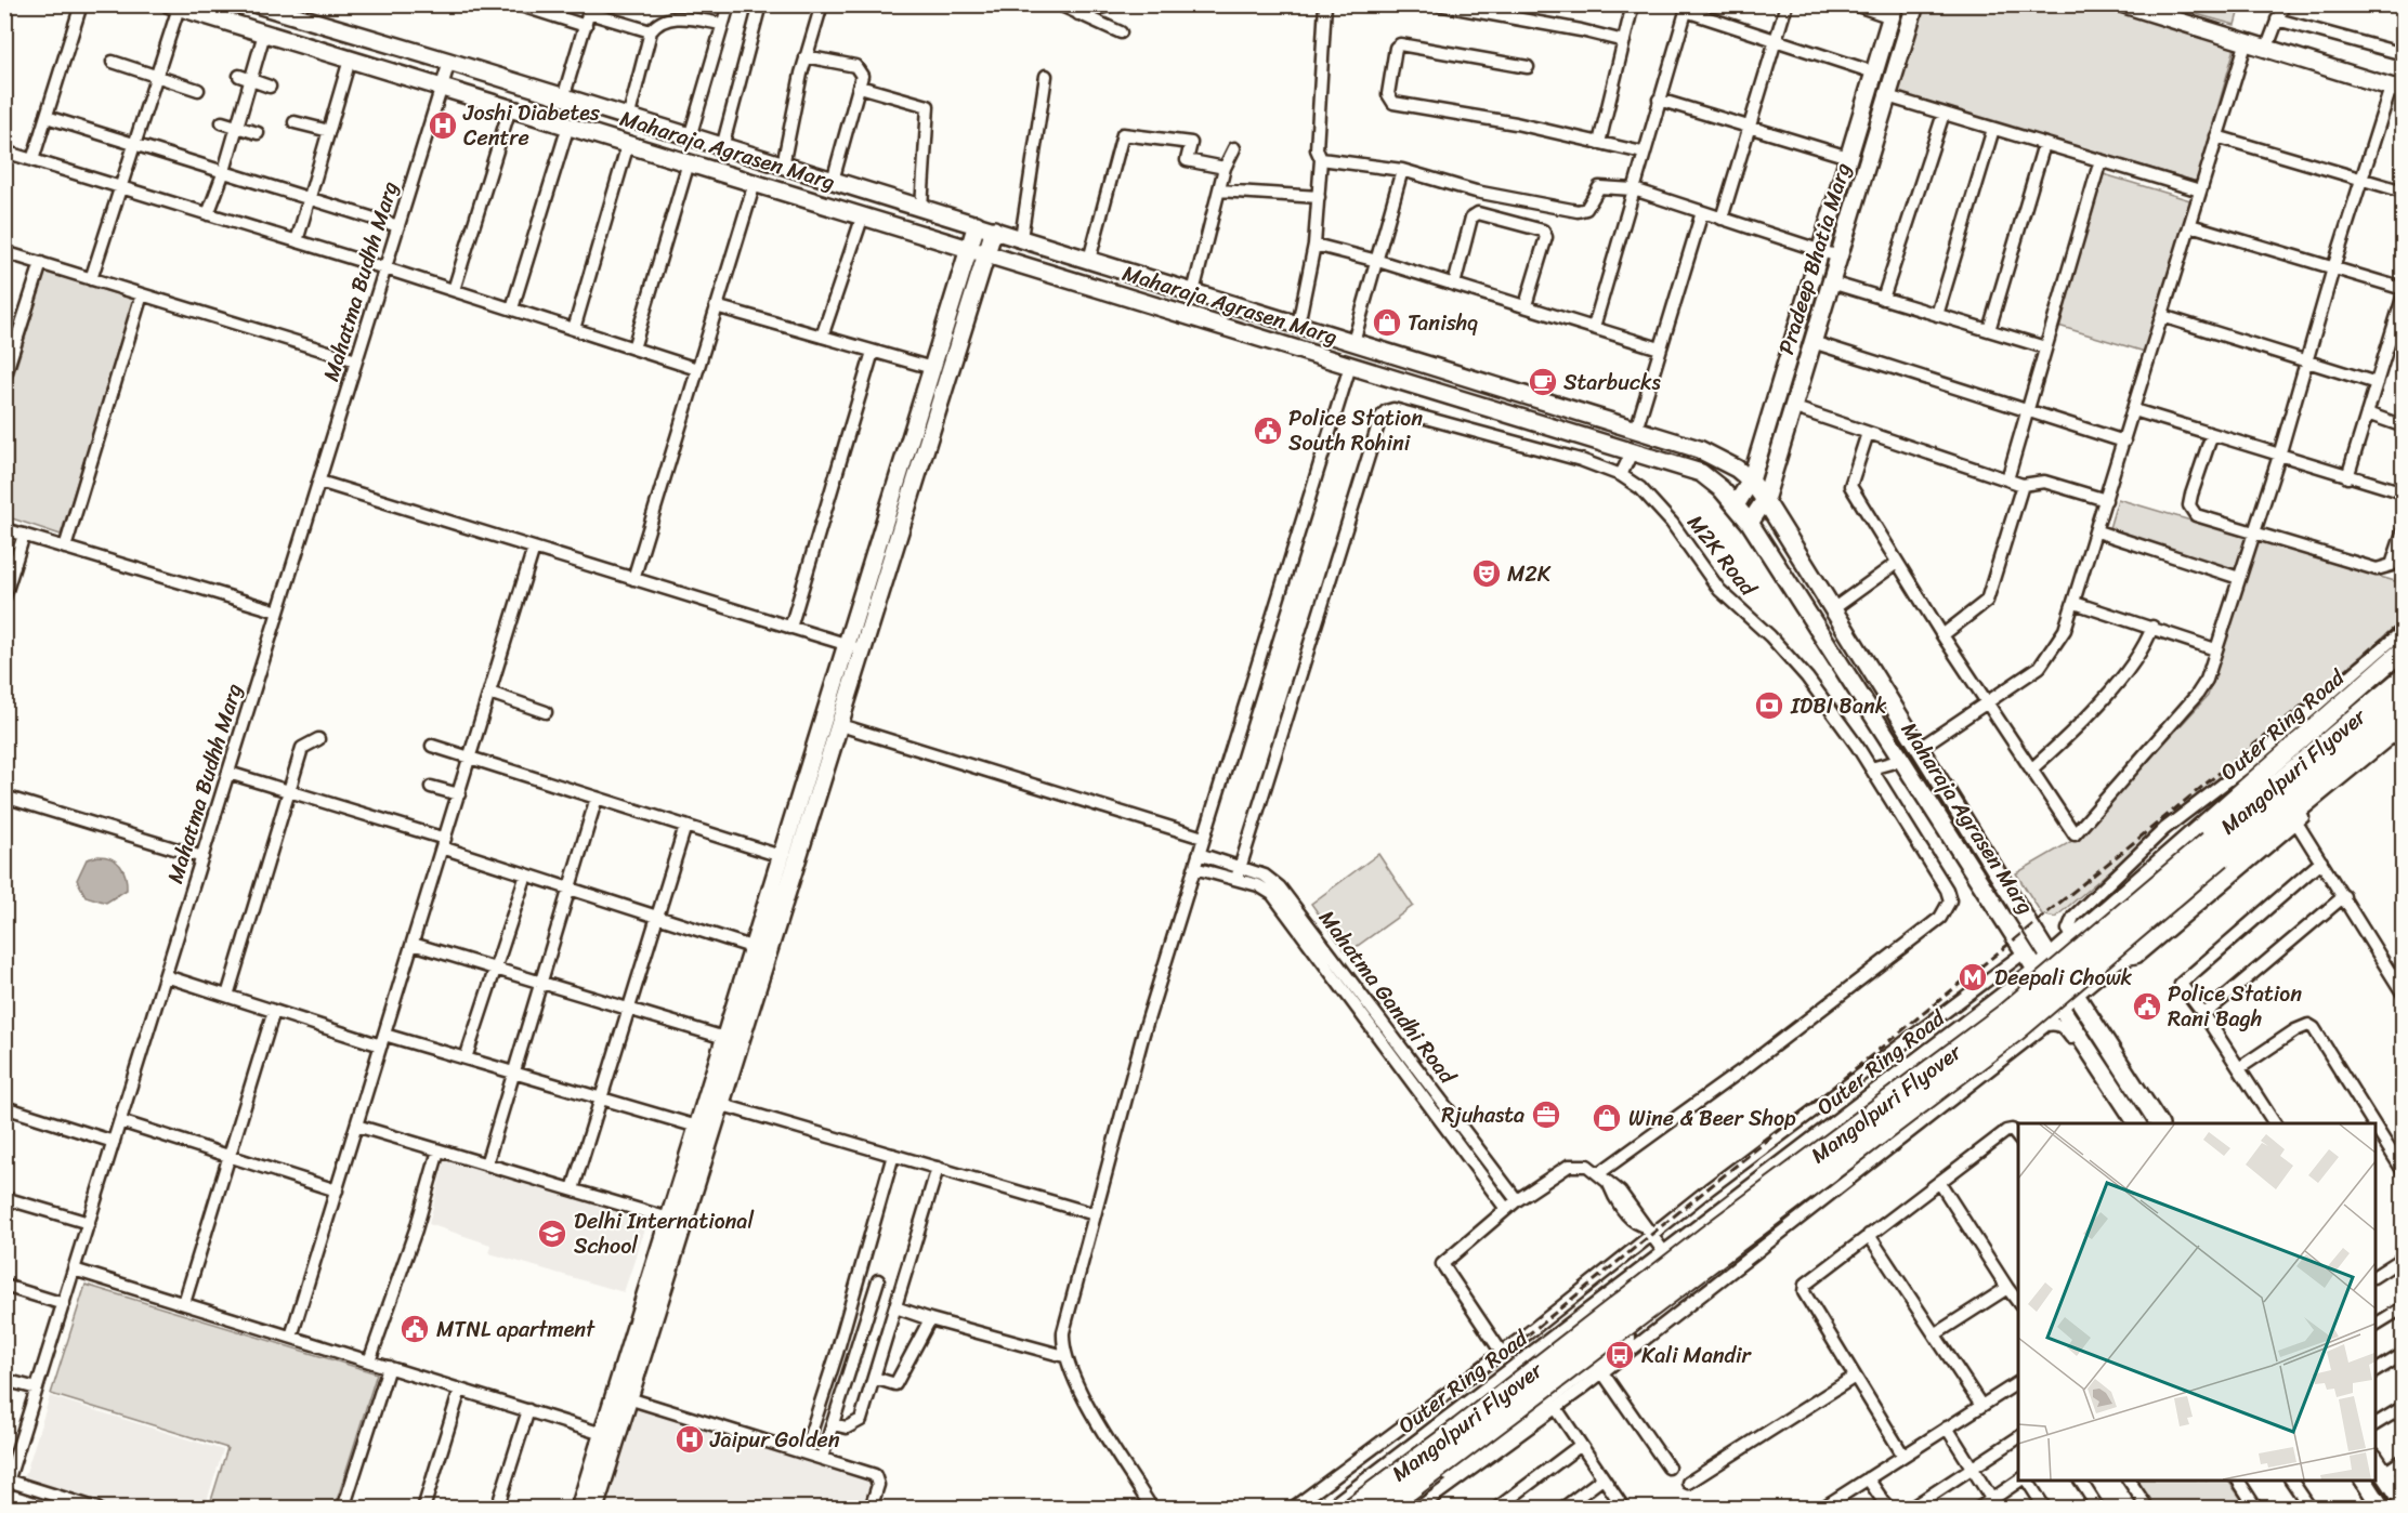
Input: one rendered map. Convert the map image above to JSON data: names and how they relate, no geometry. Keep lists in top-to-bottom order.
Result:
{
  "streets": {
    "highway": ["Mangolpuri Flyover"],
    "main road": ["Outer Ring Road"],
    "street": [
      "Maharaja Agrasen Marg",
      "Pradeep Bhatia Marg",
      "Mahatma Budhh Marg",
      "M2K Road",
      "Mahatma Gandhi Road"
    ]
  },
  "crossings": [
    ["Maharaja Agrasen Marg", "Pradeep Bhatia Marg"],
    ["Maharaja Agrasen Marg", "Mahatma Budhh Marg"],
    ["Maharaja Agrasen Marg", "Outer Ring Road"],
    ["M2K Road", "Mahatma Gandhi Road"]
  ],
  "places": {
    "hospital": ["Joshi Diabetes Centre", "Jaipur Golden"],
    "shop": ["Tanishq", "Wine & Beer Shop"],
    "cafe": ["Starbucks"],
    "public building": ["Police Station South Rohini", "Police Station Rani Bagh", "MTNL apartment"],
    "theatre": ["M2K"],
    "bank": ["IDBI Bank"],
    "metro station": ["Deepali Chowk"],
    "office": ["Rjuhasta"],
    "school or university": ["Delhi International School"],
    "bus stop": ["Kali Mandir"]
  }
}
